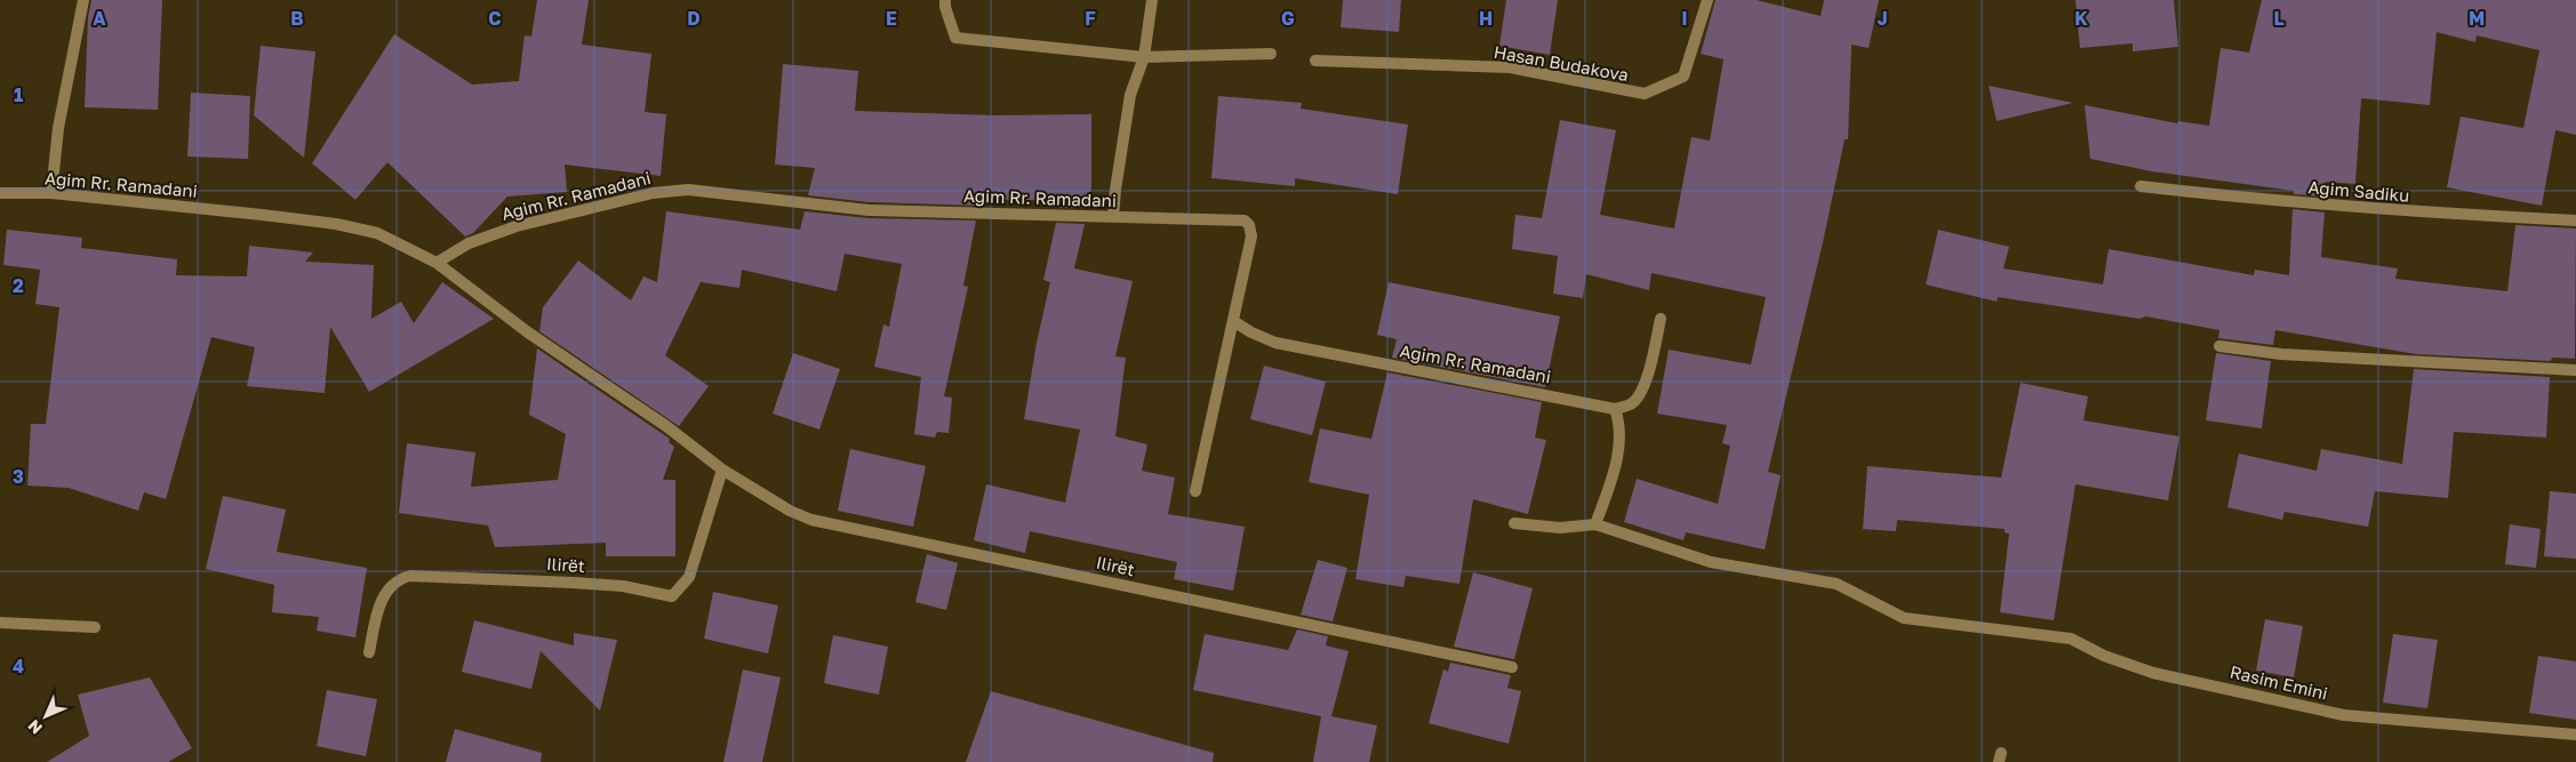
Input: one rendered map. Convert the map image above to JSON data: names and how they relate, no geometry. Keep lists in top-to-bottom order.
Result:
{
  "streets": {
    "street": [
      "Hasan Budakova",
      "Agim Rr. Ramadani",
      "Agim Sadiku",
      "Ilirët",
      "Rasim Emini"
    ]
  },
  "crossings": [
    ["Agim Rr. Ramadani", "Ilirët"]
  ],
  "north": "bottom left",
  "grid": {
    "columns": [
      "A",
      "B",
      "C",
      "D",
      "E",
      "F",
      "G",
      "H",
      "I",
      "J",
      "K",
      "L",
      "M"
    ],
    "rows": [
      "1",
      "2",
      "3",
      "4"
    ]
  }
}
